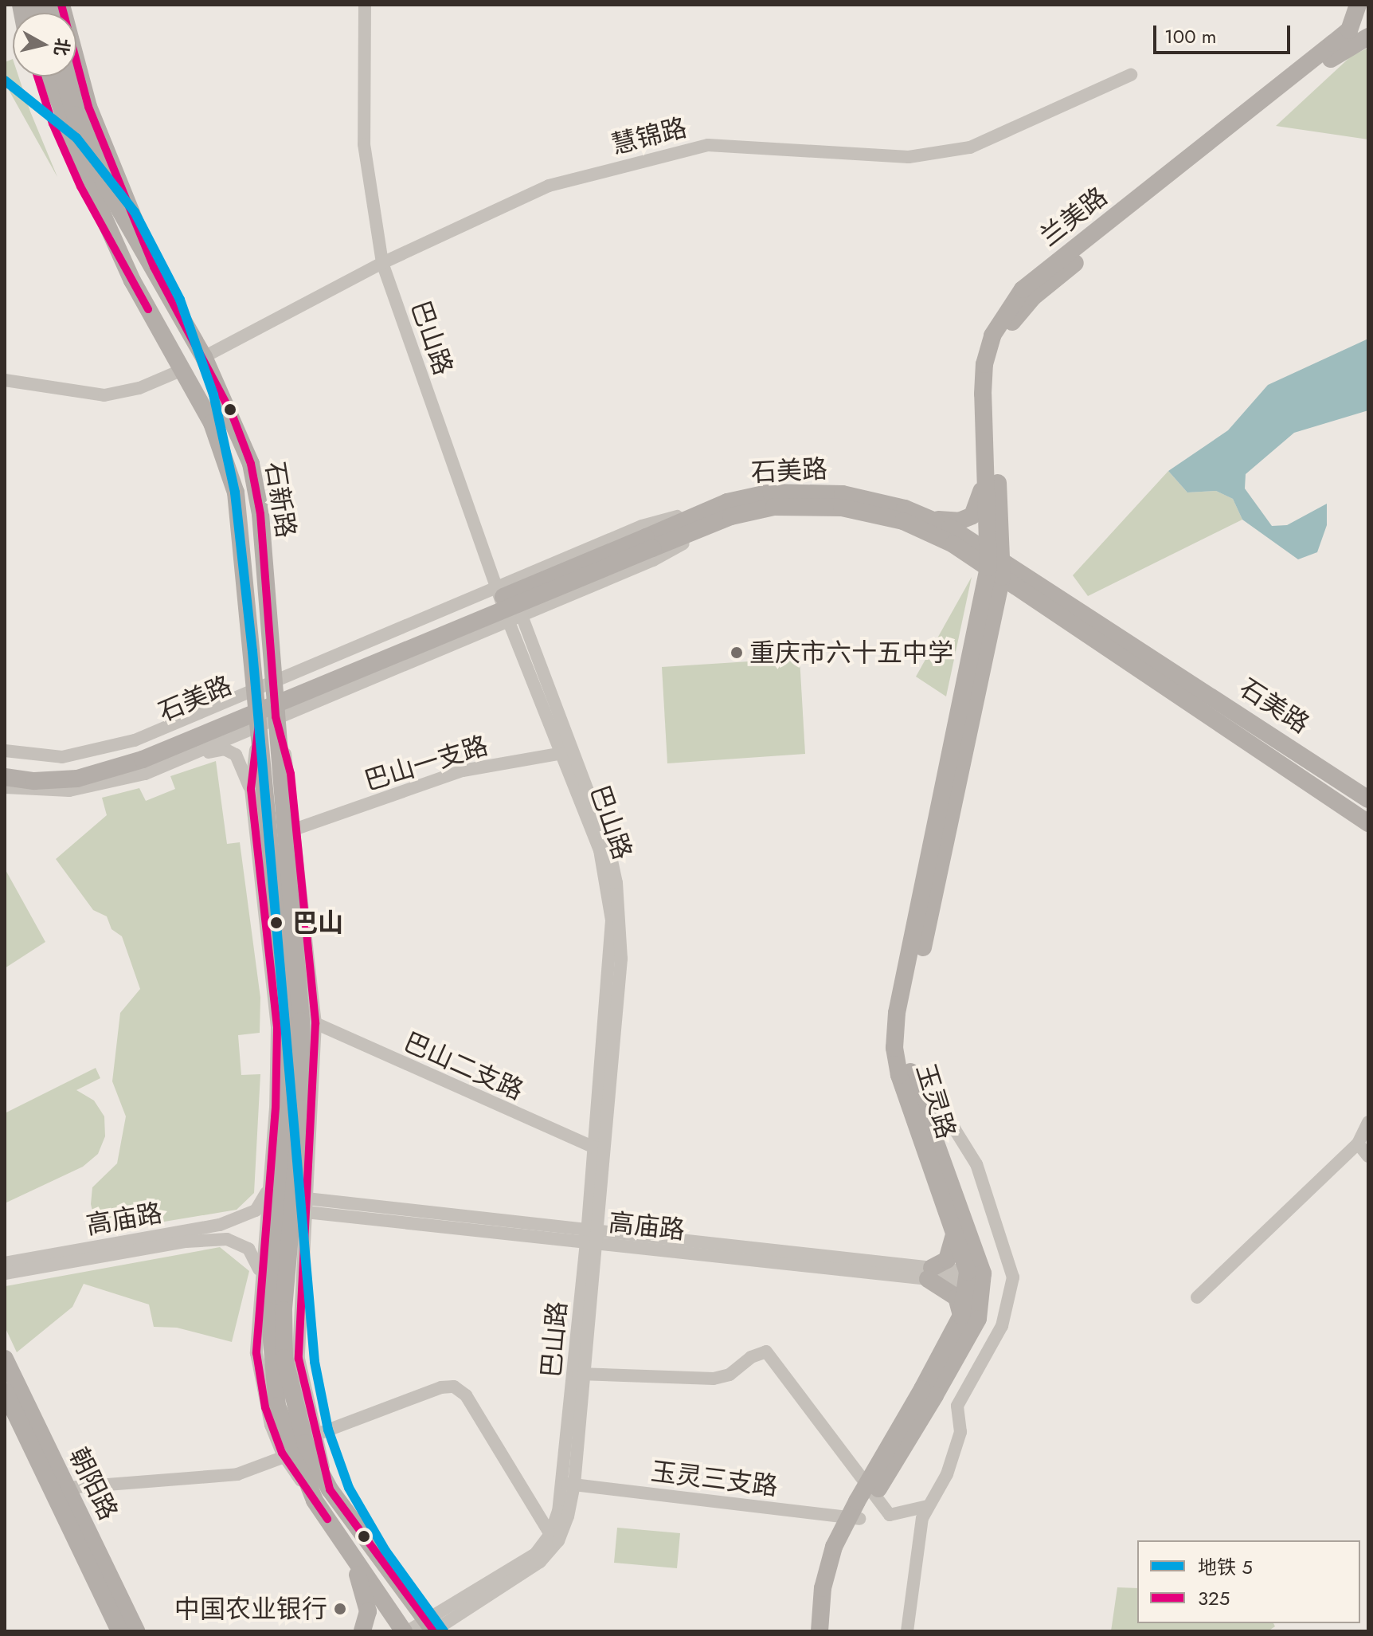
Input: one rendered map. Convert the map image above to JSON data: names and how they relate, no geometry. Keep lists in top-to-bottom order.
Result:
{
  "streets": {
    "main road": [
      "兰美路",
      "石美路",
      "石新路",
      "玉灵路",
      "朝阳路"
    ],
    "street": [
      "慧锦路",
      "巴山路",
      "巴山一支路",
      "巴山二支路",
      "高庙路",
      "玉灵三支路"
    ]
  },
  "crossings": [
    ["慧锦路", "巴山路"],
    ["慧锦路", "石新路"],
    ["兰美路", "石美路"],
    ["兰美路", "玉灵路"],
    ["巴山路", "石新路"],
    ["巴山路", "巴山一支路"],
    ["巴山路", "巴山二支路"],
    ["巴山路", "高庙路"],
    ["巴山路", "玉灵三支路"],
    ["石美路", "玉灵路"],
    ["玉灵路", "高庙路"],
    ["玉灵路", "玉灵三支路"]
  ],
  "places": ["重庆市六十五中学", "巴山", "中国农业银行"],
  "lines": ["transit line 325", "metro line 5"],
  "legend": ["地铁 5", "325"],
  "scale_bar": "100 m",
  "north": "right"
}
